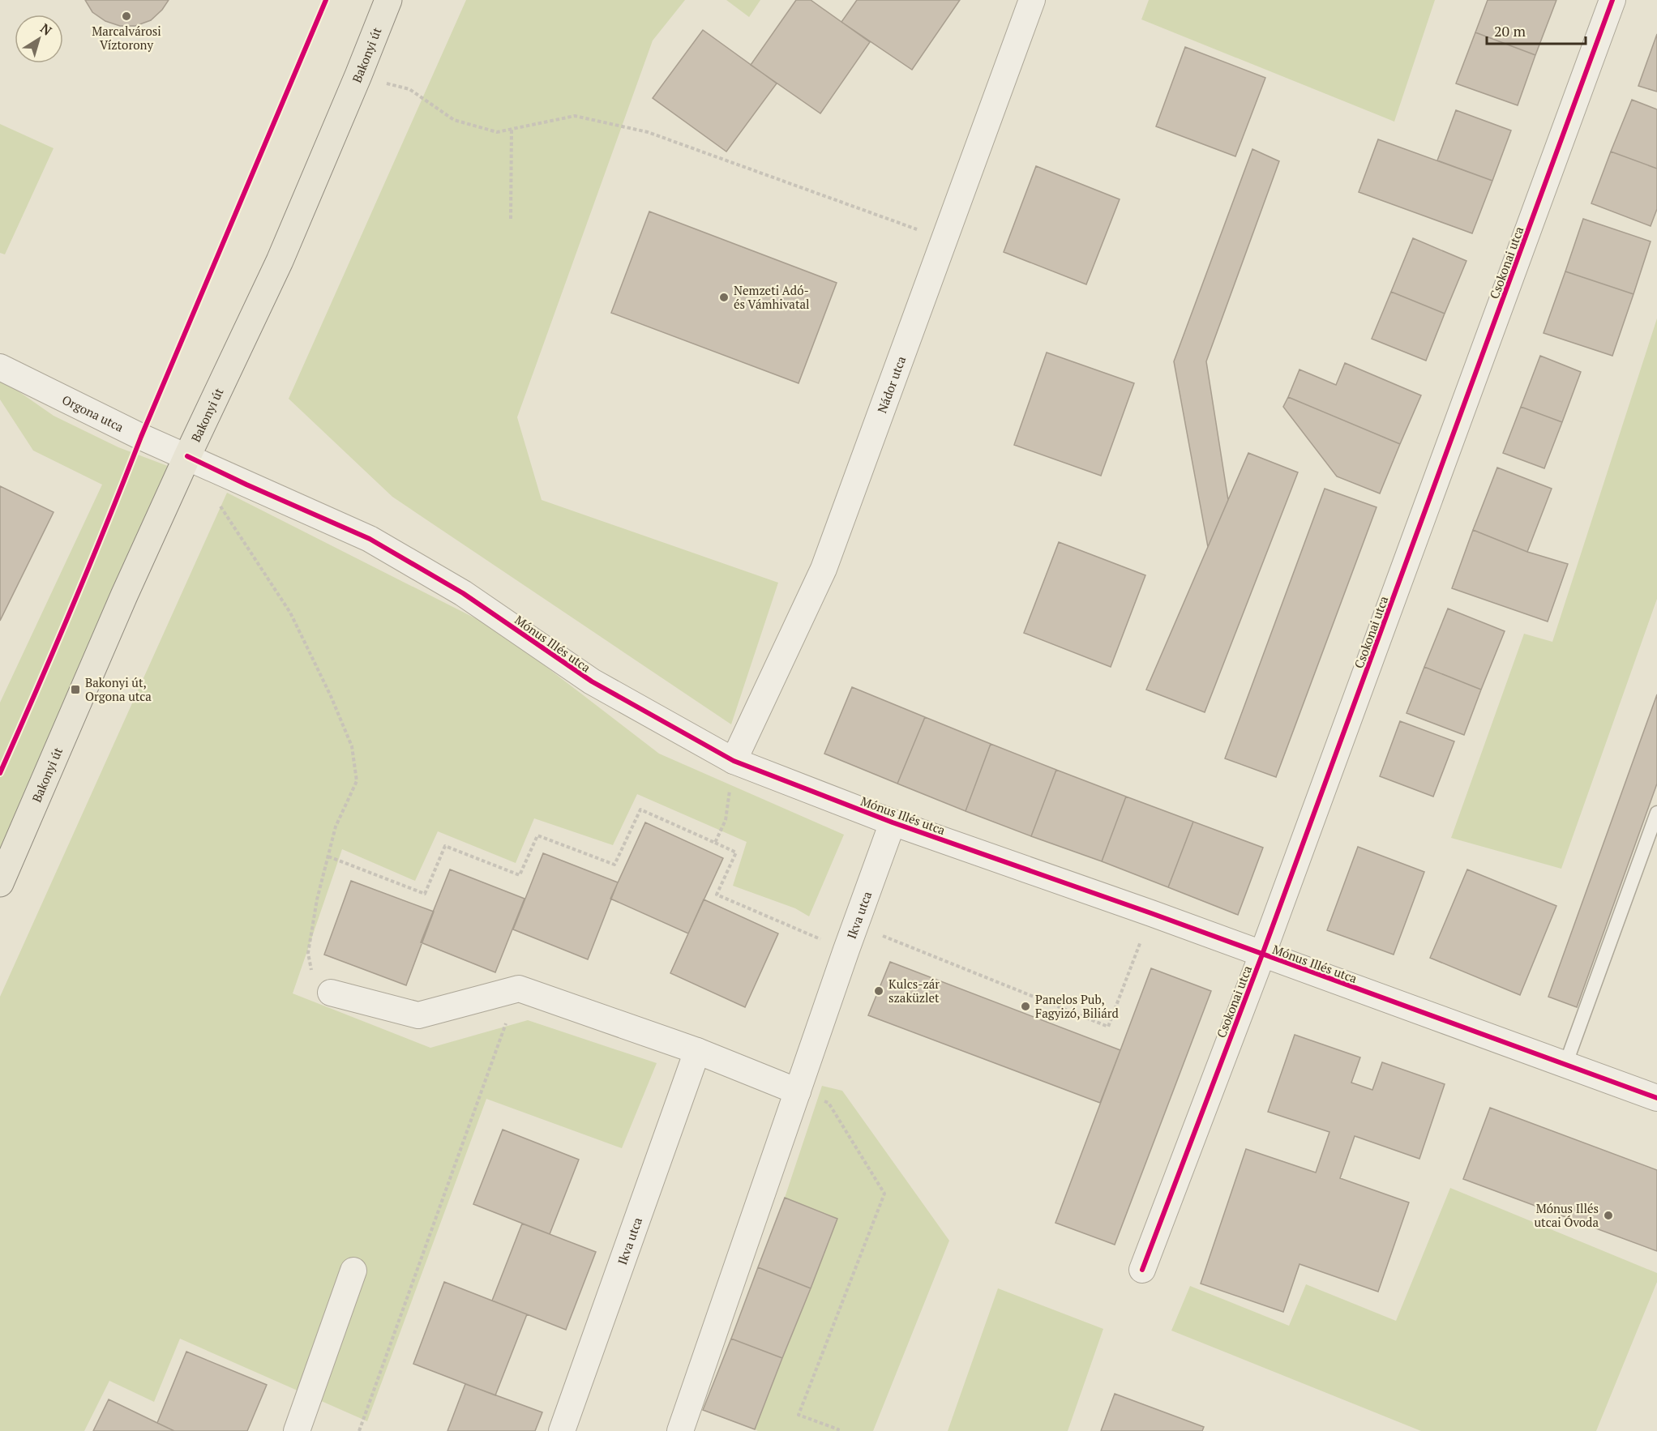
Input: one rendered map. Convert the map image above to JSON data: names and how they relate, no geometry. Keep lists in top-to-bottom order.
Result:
{
  "streets": {
    "main road": ["Bakonyi út"],
    "street": [
      "Csokonai utca",
      "Nádor utca",
      "Orgona utca",
      "Mónus Illés utca",
      "Ikva utca"
    ]
  },
  "crossings": [
    ["Bakonyi út", "Orgona utca"],
    ["Bakonyi út", "Mónus Illés utca"],
    ["Csokonai utca", "Mónus Illés utca"],
    ["Nádor utca", "Mónus Illés utca"],
    ["Orgona utca", "Mónus Illés utca"],
    ["Mónus Illés utca", "Ikva utca"]
  ],
  "places": {
    "other": [
      "Marcalvárosi Víztorony",
      "Nemzeti Adó- és Vámhivatal",
      "Kulcs-zár szaküzlet",
      "Panelos Pub, Fagyizó, Biliárd",
      "Mónus Illés utcai Óvoda"
    ],
    "transit": ["Bakonyi út, Orgona utca"]
  },
  "scale_bar": "20 m",
  "north": "top right"
}
